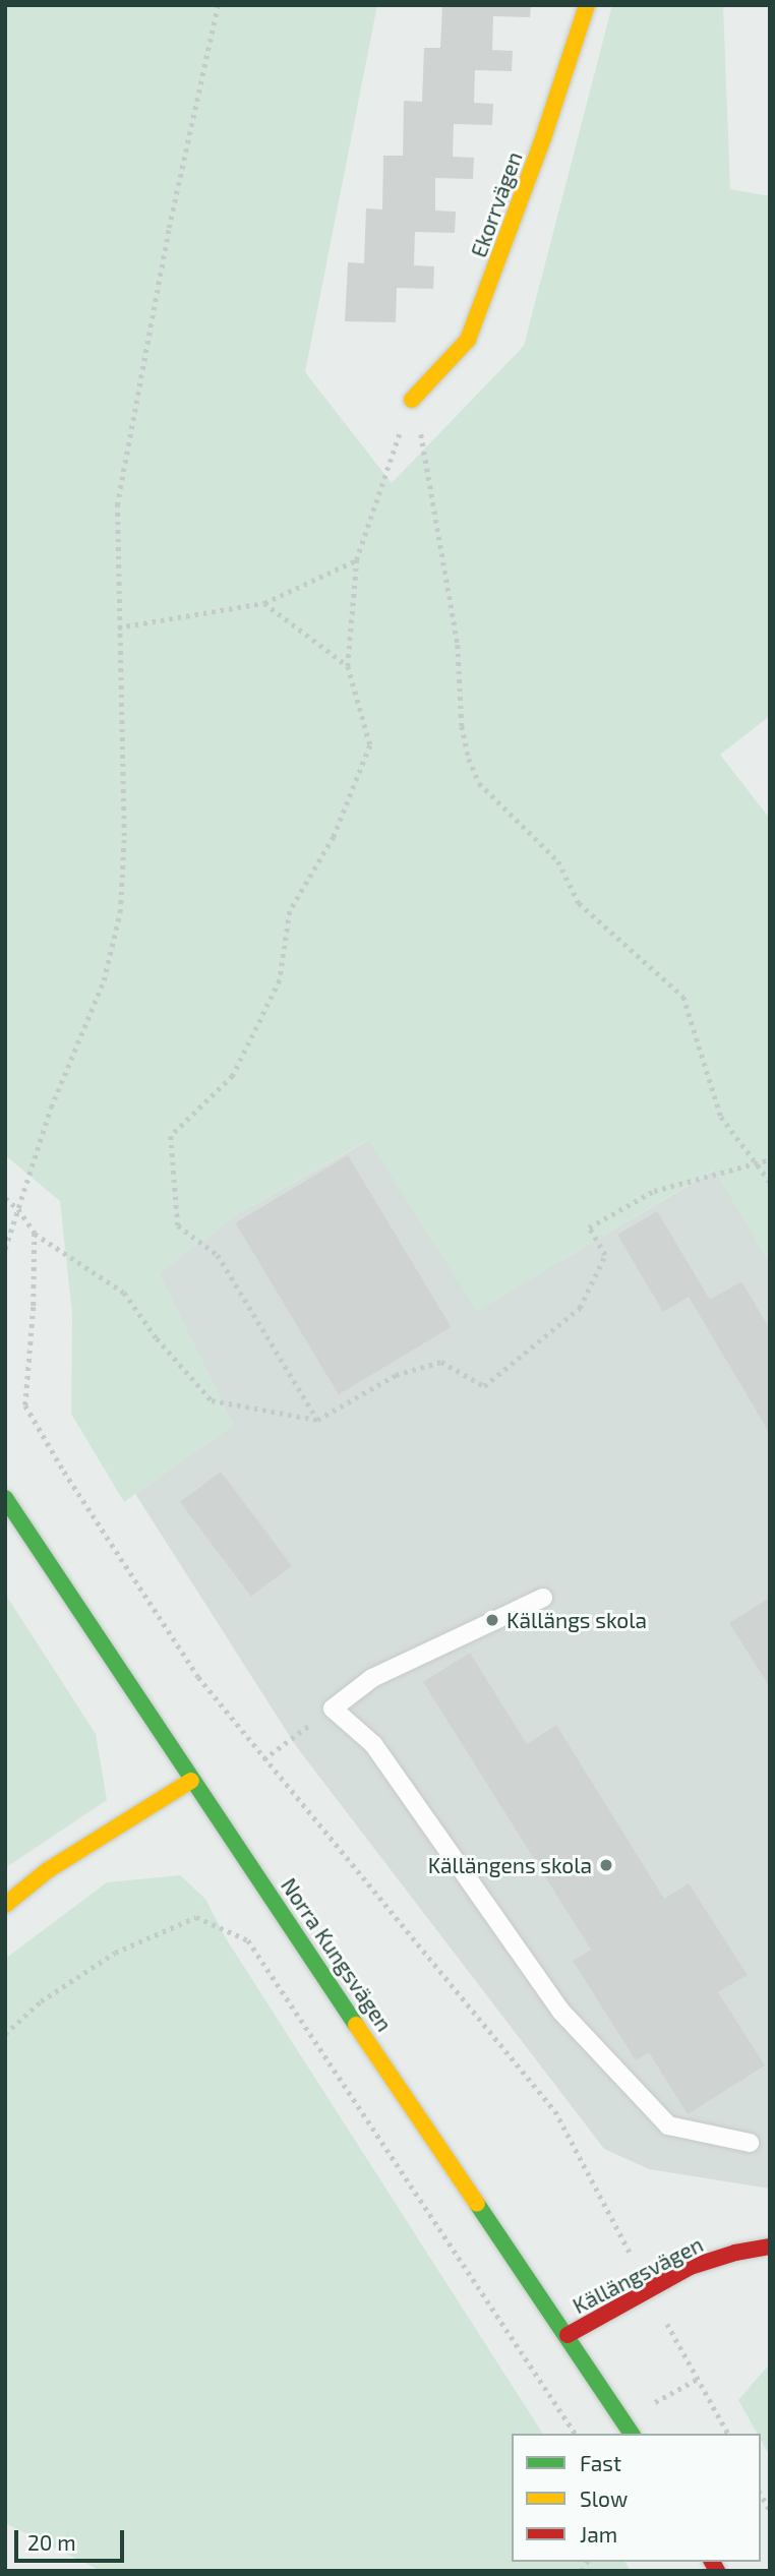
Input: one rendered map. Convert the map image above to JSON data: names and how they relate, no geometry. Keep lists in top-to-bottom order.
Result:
{
  "streets": {
    "main road": ["Ekorrvägen", "Norra Kungsvägen", "Källängsvägen"]
  },
  "crossings": [
    ["Norra Kungsvägen", "Källängsvägen"]
  ],
  "places": ["Källängs skola", "Källängens skola"],
  "legend": ["Fast", "Slow", "Jam"],
  "scale_bar": "20 m"
}
